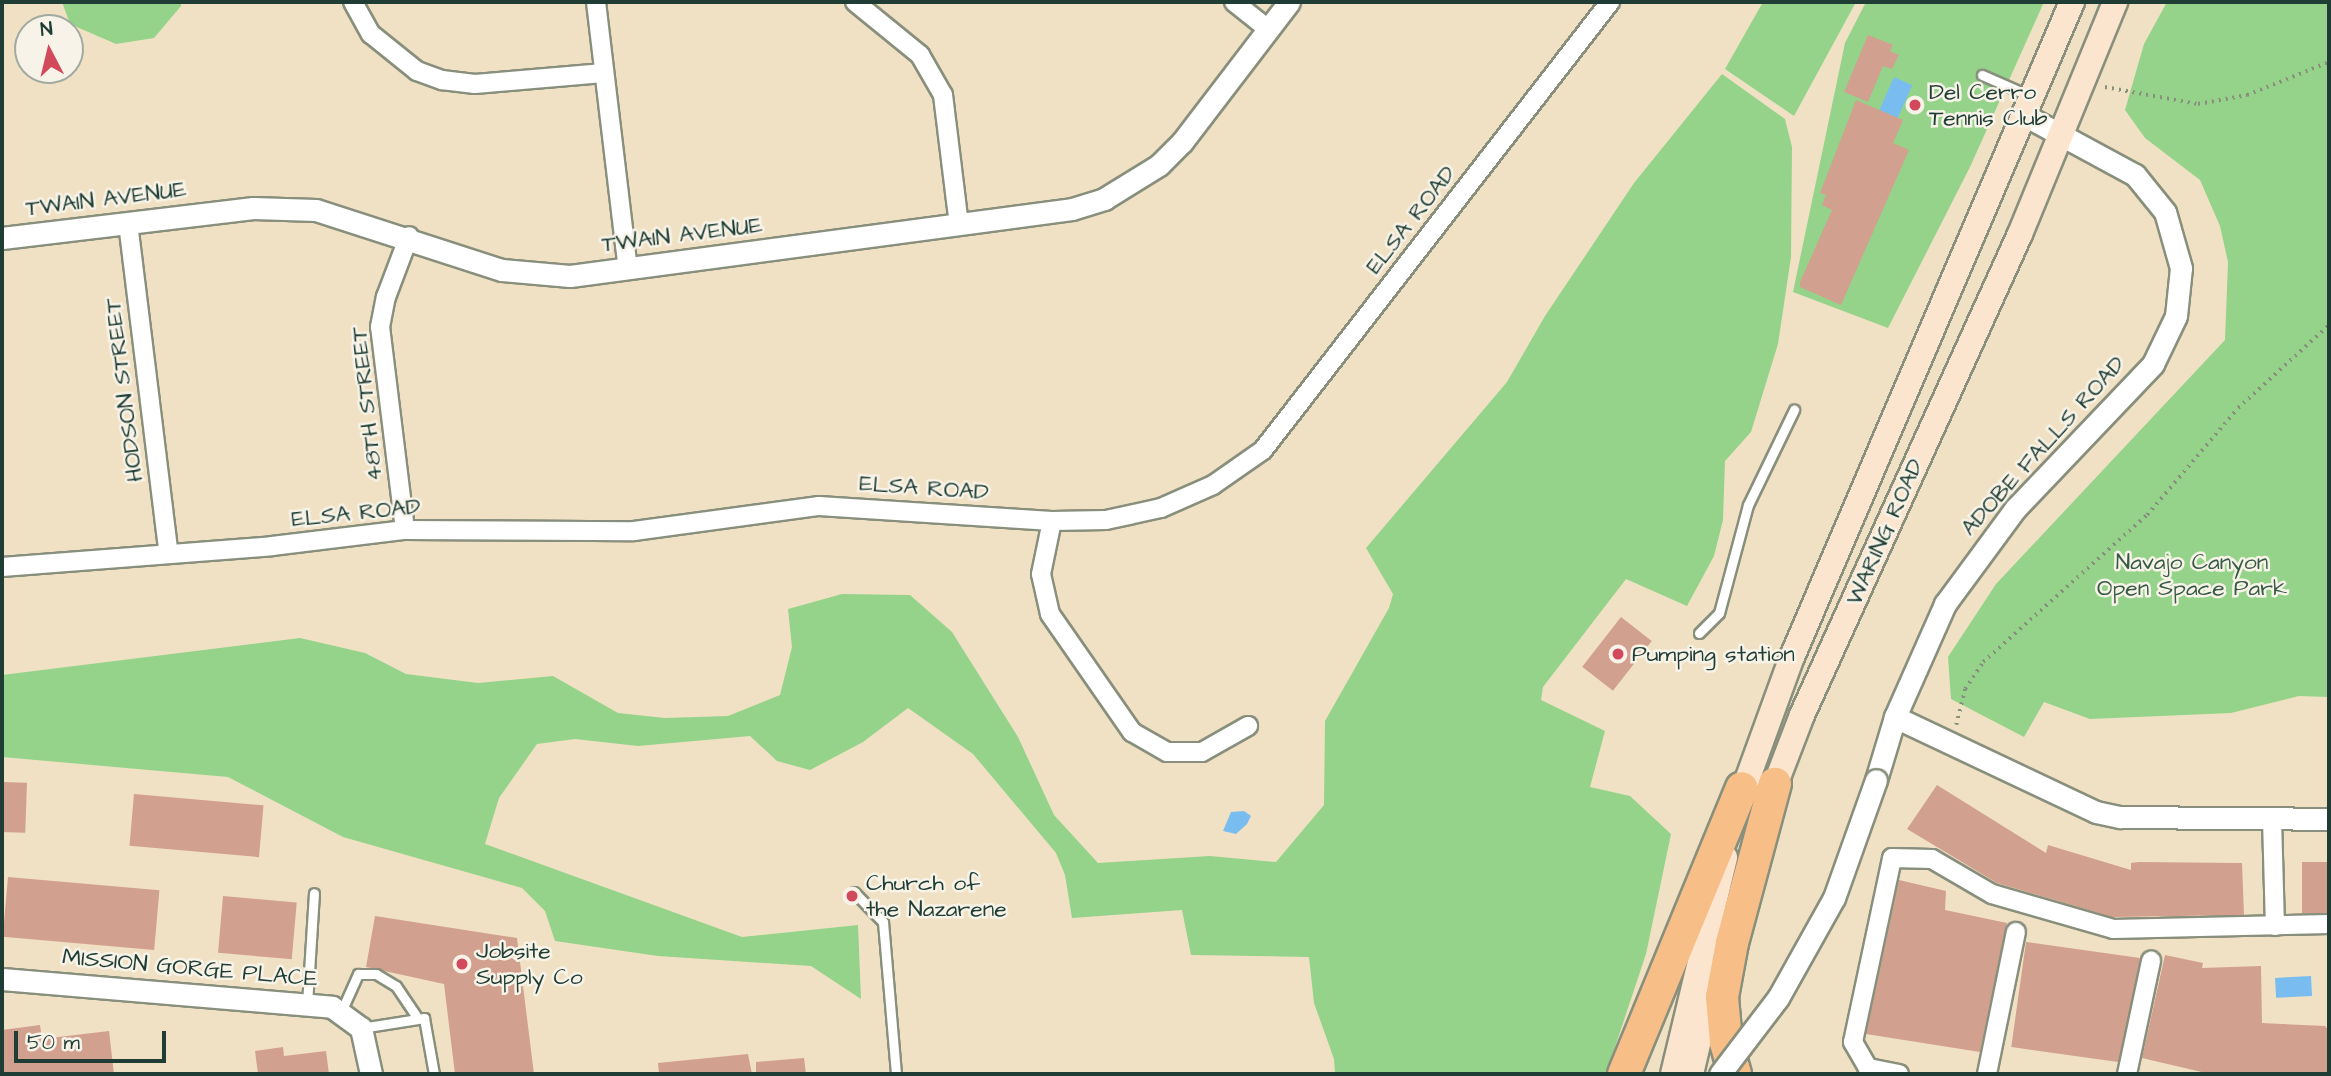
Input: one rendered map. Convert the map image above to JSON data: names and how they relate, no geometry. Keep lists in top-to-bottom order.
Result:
{
  "streets": {
    "main road": ["WARING ROAD"],
    "street": [
      "TWAIN AVENUE",
      "ELSA ROAD",
      "HODSON STREET",
      "48TH STREET",
      "ADOBE FALLS ROAD",
      "MISSION GORGE PLACE"
    ]
  },
  "crossings": [
    ["TWAIN AVENUE", "HODSON STREET"],
    ["TWAIN AVENUE", "48TH STREET"],
    ["ELSA ROAD", "HODSON STREET"],
    ["ELSA ROAD", "48TH STREET"],
    ["ADOBE FALLS ROAD", "WARING ROAD"]
  ],
  "parks": ["Navajo Canyon Open Space Park"],
  "places": [
    "Del Cerro Tennis Club",
    "Pumping station",
    "Church of the Nazarene",
    "Jobsite Supply Co"
  ],
  "scale_bar": "50 m",
  "north": "top"
}
